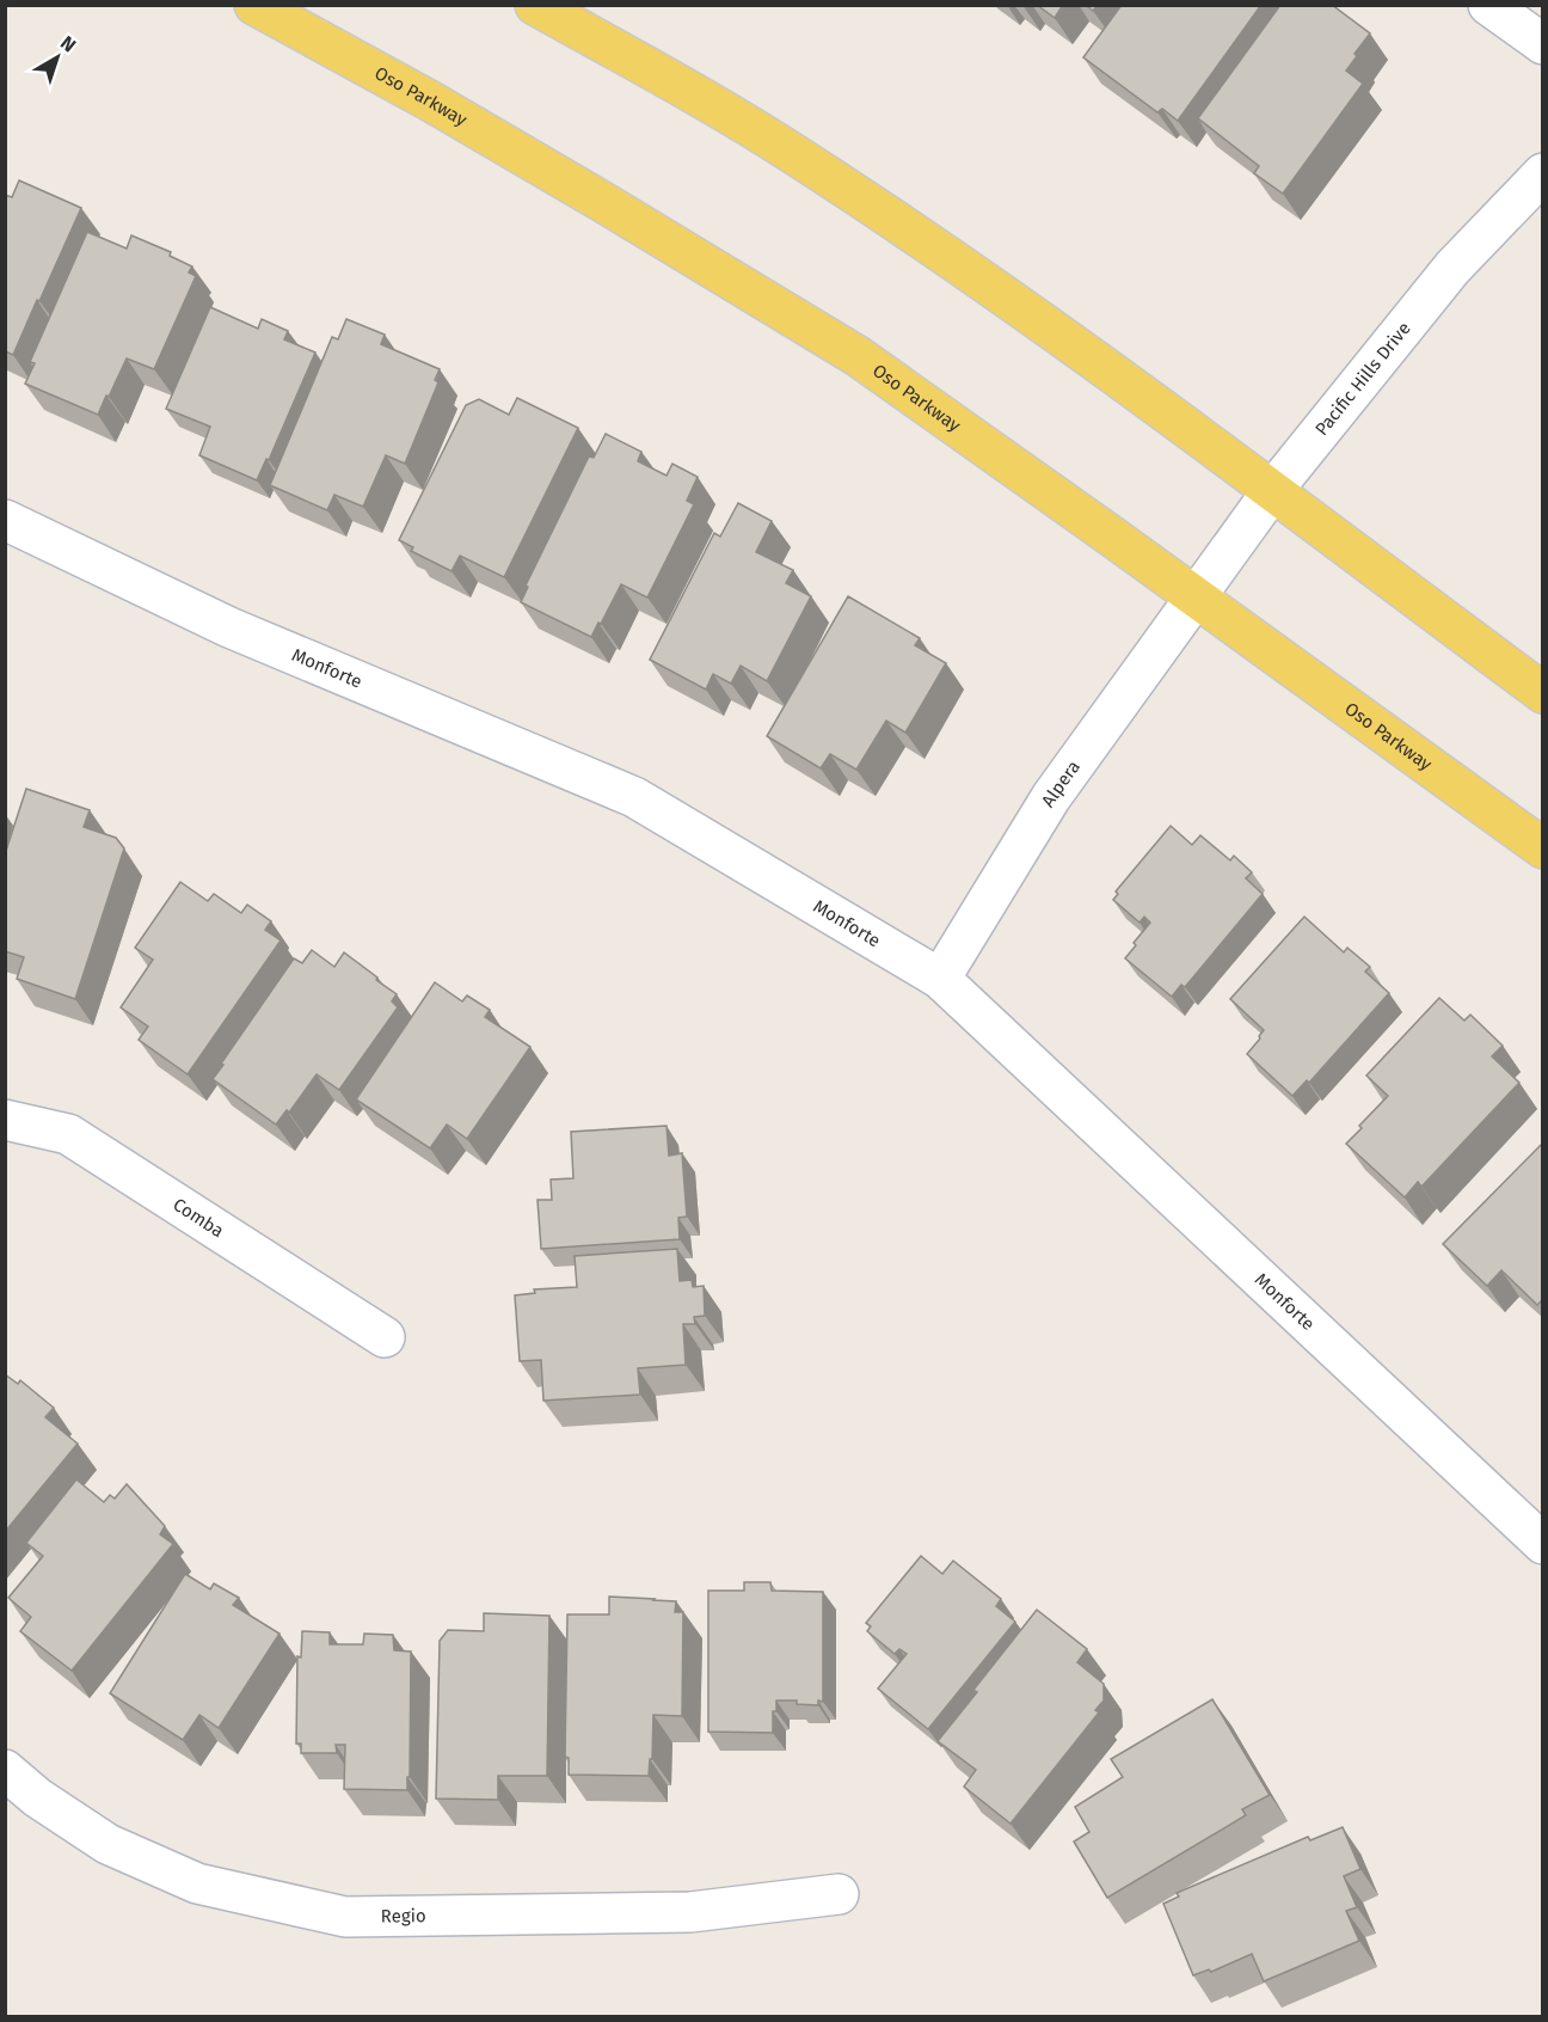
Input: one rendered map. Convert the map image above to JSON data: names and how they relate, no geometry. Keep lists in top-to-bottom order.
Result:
{
  "streets": {
    "main road": ["Oso Parkway"],
    "street": [
      "Pacific Hills Drive",
      "Monforte",
      "Alpera",
      "Comba",
      "Regio"
    ]
  },
  "crossings": [
    ["Oso Parkway", "Pacific Hills Drive"],
    ["Oso Parkway", "Alpera"],
    ["Pacific Hills Drive", "Alpera"],
    ["Monforte", "Alpera"]
  ],
  "north": "top right"
}
